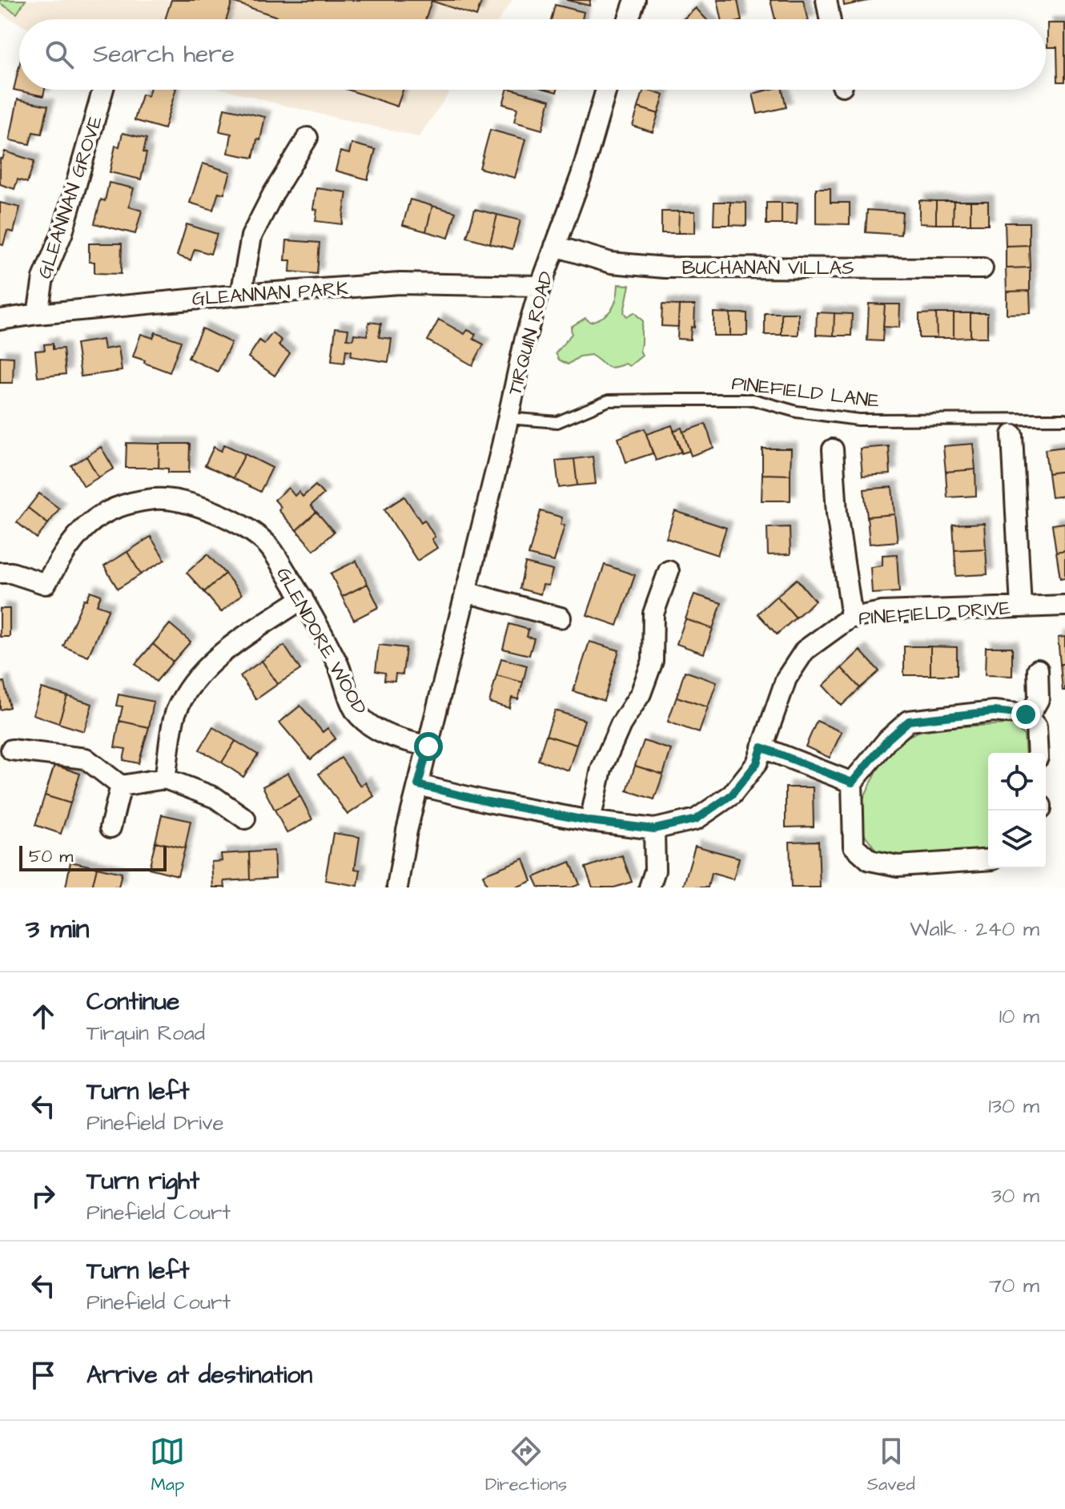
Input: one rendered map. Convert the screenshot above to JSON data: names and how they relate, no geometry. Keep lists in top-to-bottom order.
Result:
{
  "streets": {
    "street": [
      "GLEANNAN GROVE",
      "BUCHANAN VILLAS",
      "GLEANNAN PARK",
      "TIRQUIN ROAD",
      "PINEFIELD DRIVE",
      "GLENDORE WOOD"
    ],
    "lane": ["PINEFIELD LANE"]
  },
  "crossings": [
    ["GLEANNAN GROVE", "GLEANNAN PARK"],
    ["BUCHANAN VILLAS", "TIRQUIN ROAD"],
    ["GLEANNAN PARK", "TIRQUIN ROAD"],
    ["TIRQUIN ROAD", "PINEFIELD LANE"],
    ["TIRQUIN ROAD", "PINEFIELD DRIVE"],
    ["TIRQUIN ROAD", "GLENDORE WOOD"]
  ],
  "scale_bar": "50 m",
  "page": {
    "search": "Search here",
    "scale": "50 m",
    "heading": ["3 min", "Walk · 240 m"],
    "list": [
      ["Continue", "Tirquin Road", "10 m"],
      ["Turn left", "Pinefield Drive", "130 m"],
      ["Turn right", "Pinefield Court", "30 m"],
      ["Turn left", "Pinefield Court", "70 m"],
      "Arrive at destination"
    ],
    "nav": ["Map", "Directions", "Saved"]
  }
}
